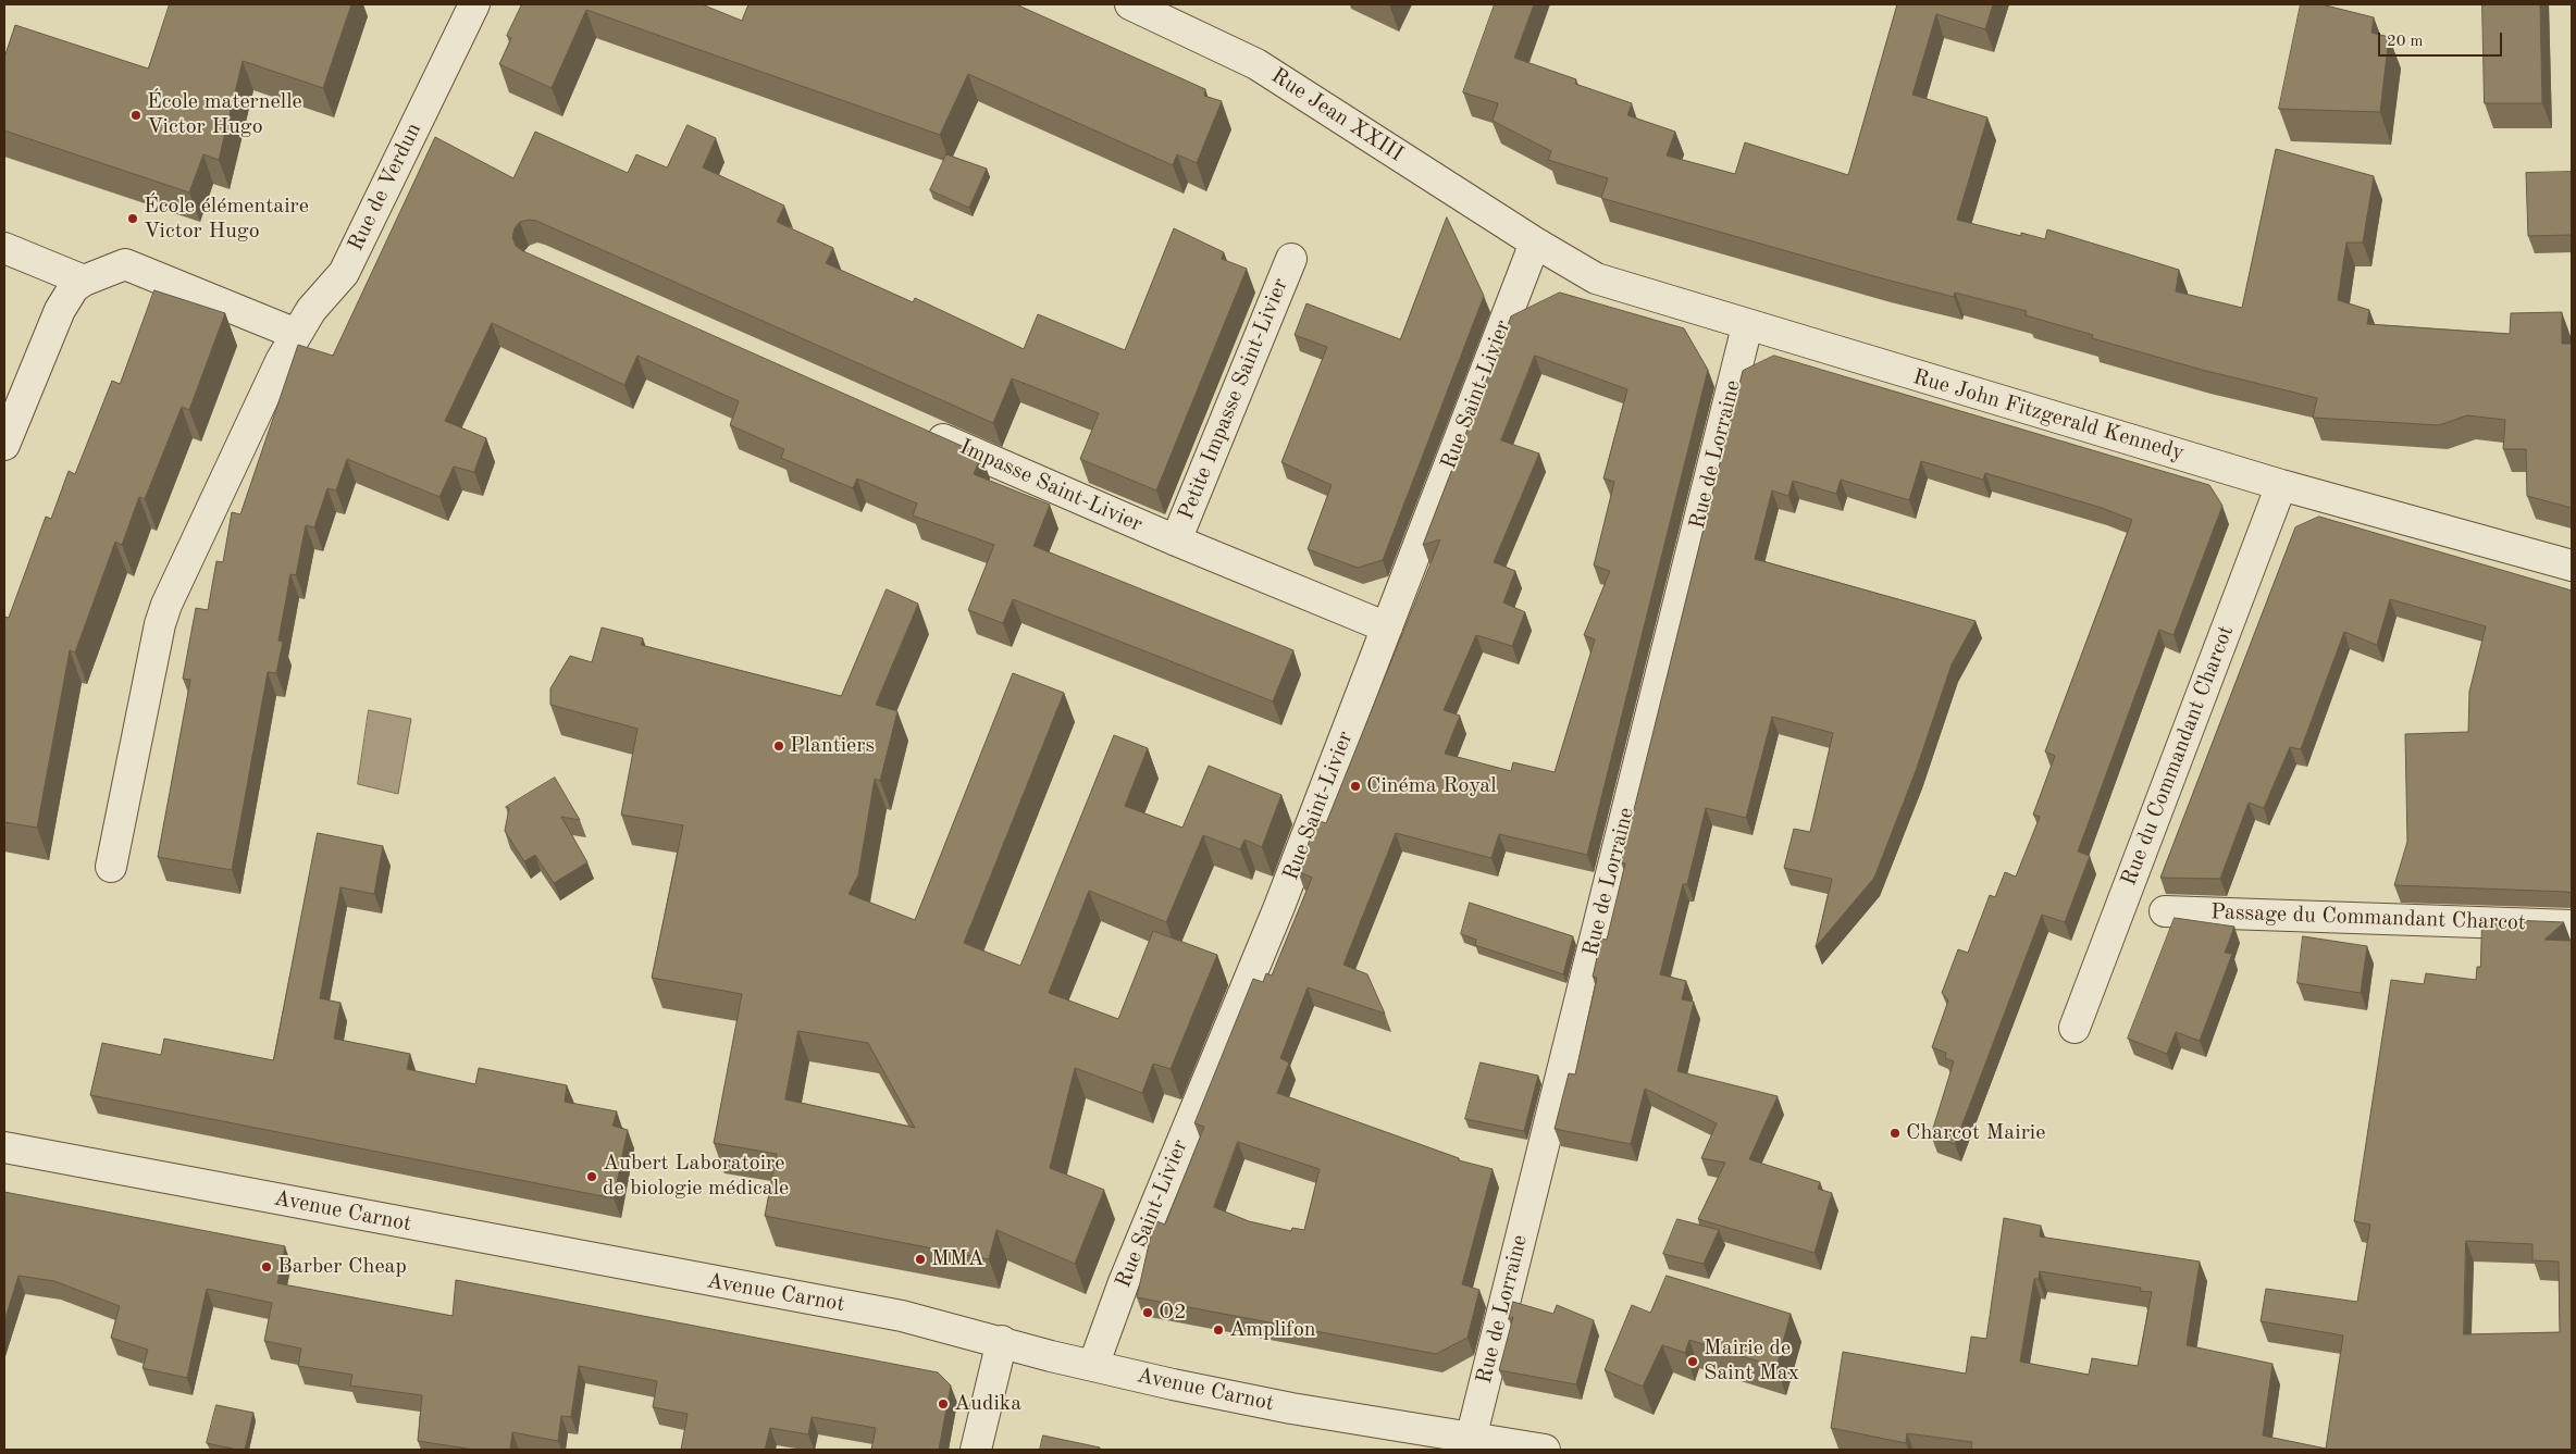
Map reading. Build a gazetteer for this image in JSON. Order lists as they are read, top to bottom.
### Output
{
  "streets": {
    "street": [
      "Rue Jean XXIII",
      "Rue de Verdun",
      "Rue Saint-Livier",
      "Petite Impasse Saint-Livier",
      "Rue John Fitzgerald Kennedy",
      "Rue de Lorraine",
      "Impasse Saint-Livier",
      "Rue du Commandant Charcot",
      "Passage du Commandant Charcot",
      "Avenue Carnot"
    ]
  },
  "crossings": [
    ["Rue Jean XXIII", "Rue Saint-Livier"],
    ["Rue Jean XXIII", "Rue John Fitzgerald Kennedy"],
    ["Rue Saint-Livier", "Rue John Fitzgerald Kennedy"],
    ["Rue Saint-Livier", "Impasse Saint-Livier"],
    ["Rue Saint-Livier", "Avenue Carnot"],
    ["Petite Impasse Saint-Livier", "Impasse Saint-Livier"],
    ["Rue John Fitzgerald Kennedy", "Rue de Lorraine"],
    ["Rue John Fitzgerald Kennedy", "Rue du Commandant Charcot"],
    ["Rue de Lorraine", "Avenue Carnot"]
  ],
  "places": [
    "École maternelle Victor Hugo",
    "École élémentaire Victor Hugo",
    "Plantiers",
    "Cinéma Royal",
    "Charcot Mairie",
    "Aubert Laboratoire de biologie médicale",
    "MMA",
    "Barber Cheap",
    "O2",
    "Amplifon",
    "Mairie de Saint Max",
    "Audika"
  ],
  "scale_bar": "20 m"
}
